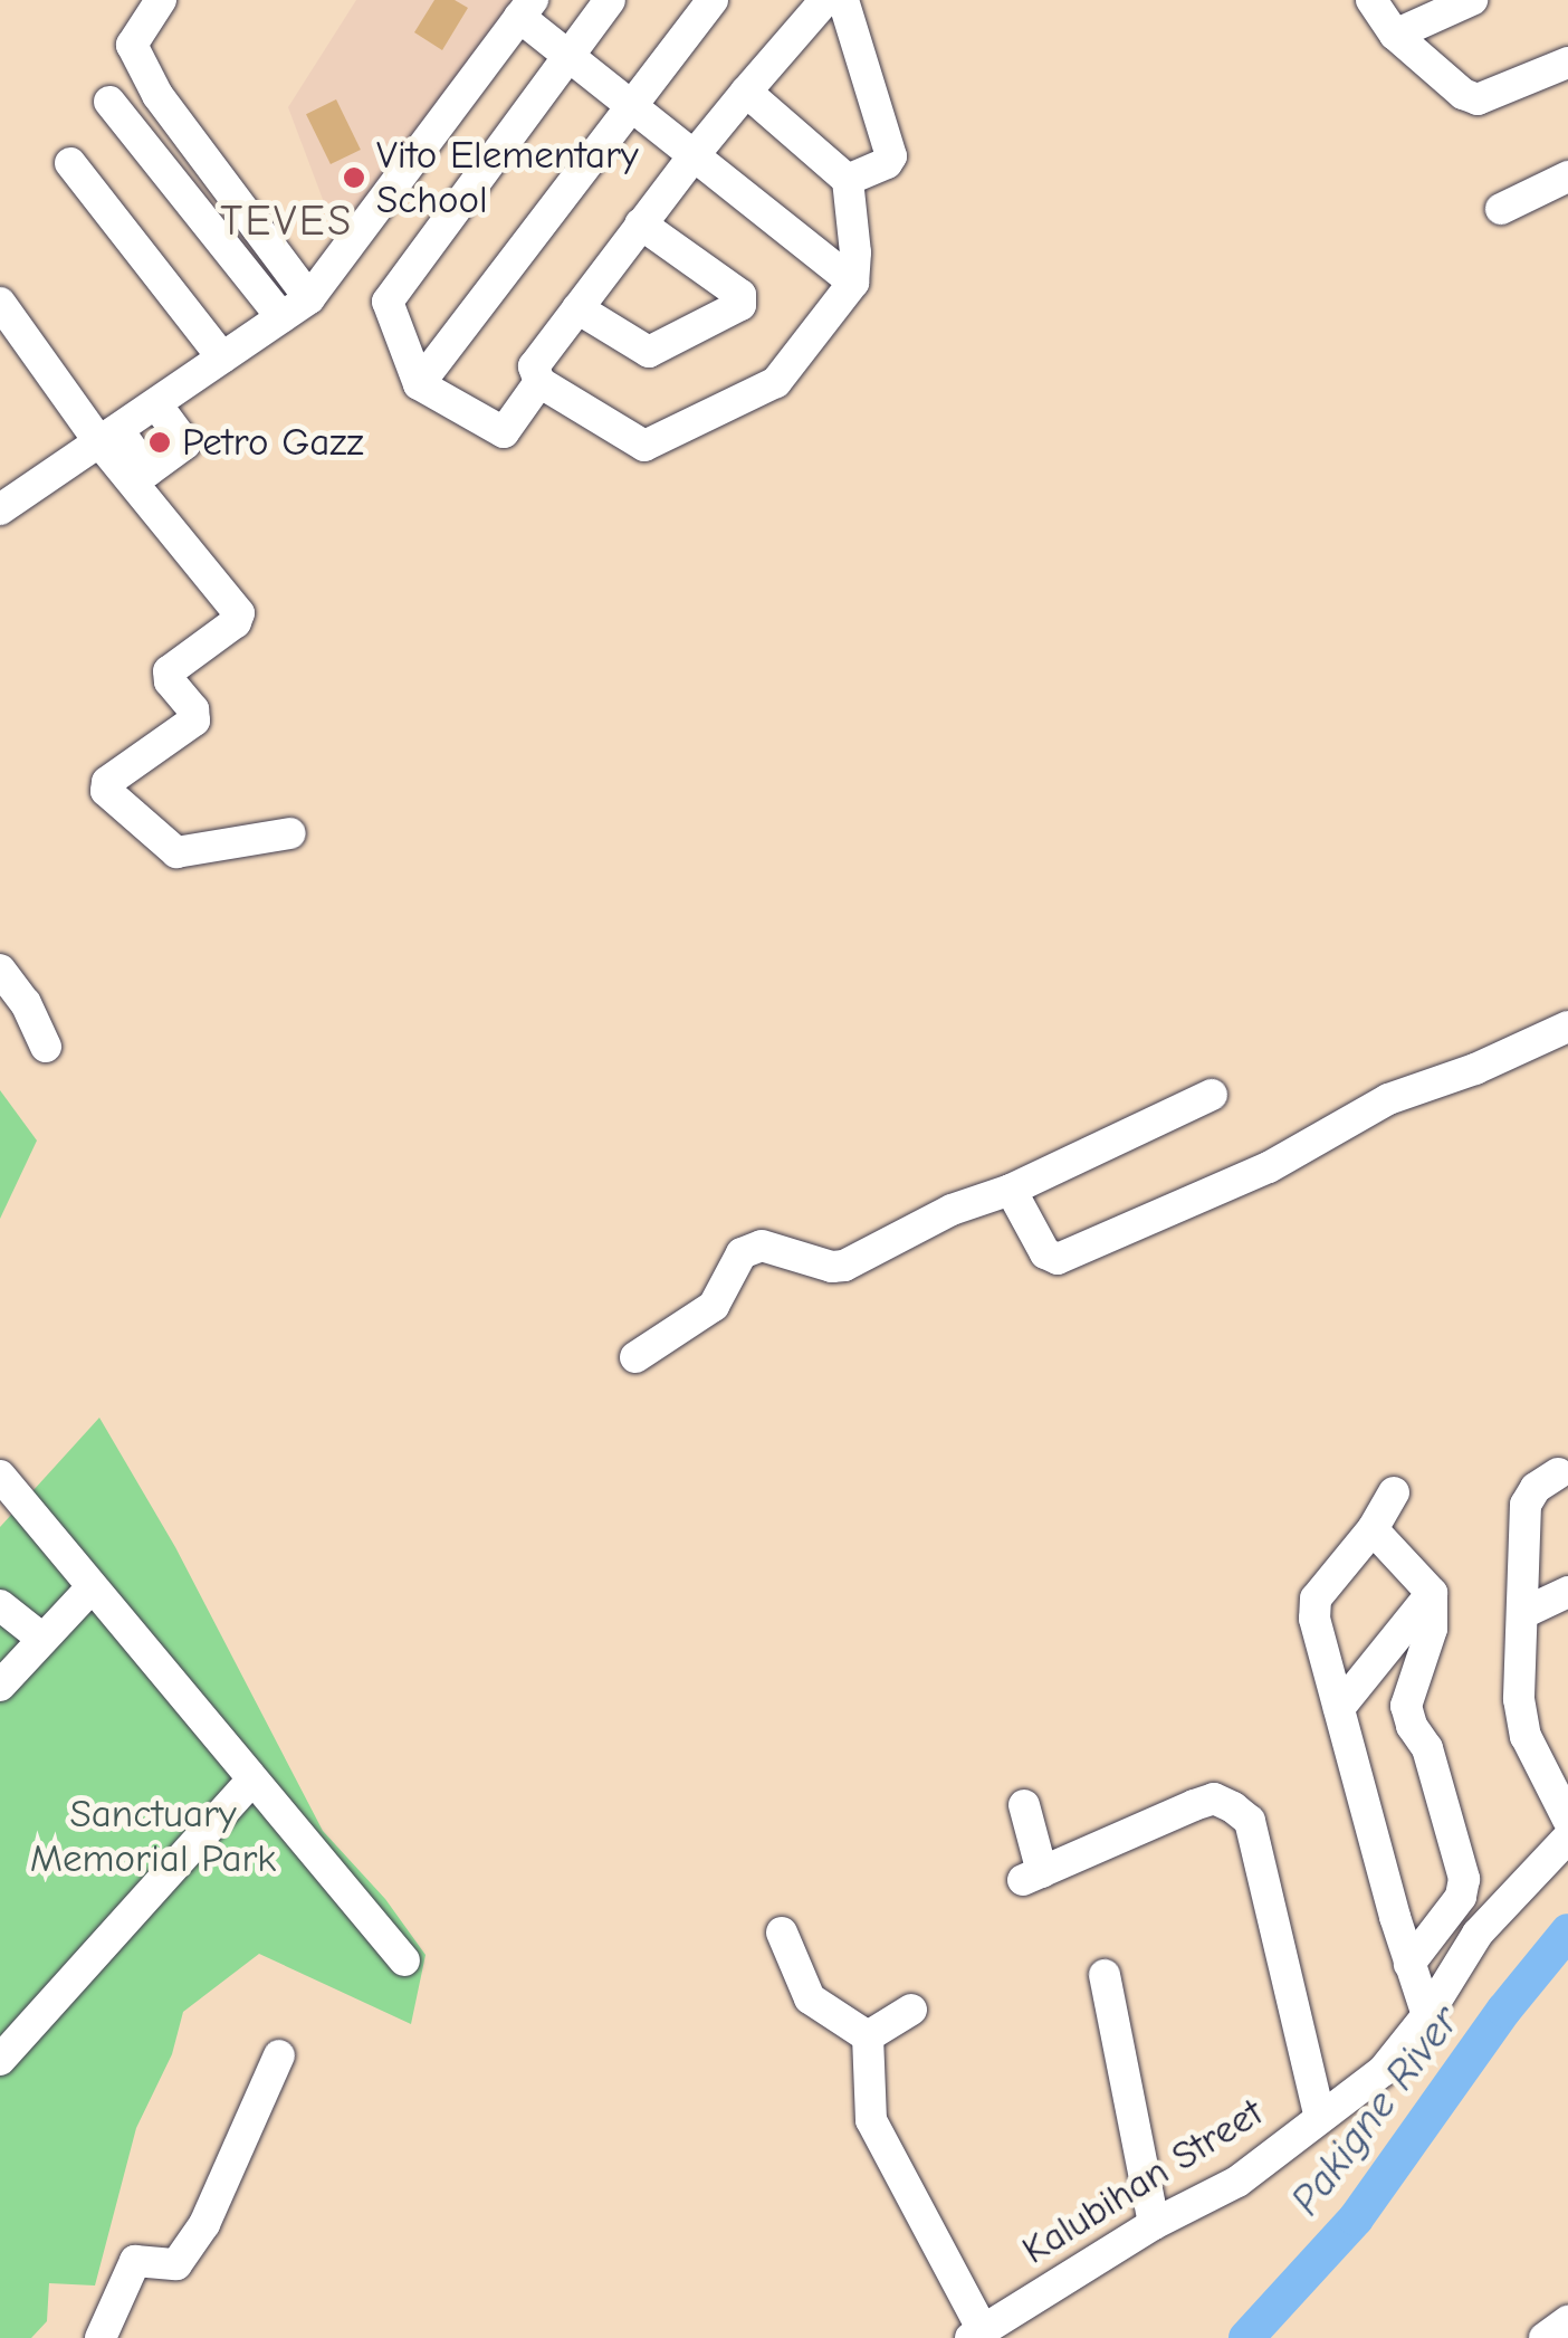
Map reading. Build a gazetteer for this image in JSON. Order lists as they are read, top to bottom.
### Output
{
  "streets": {
    "street": ["Kalubihan Street"]
  },
  "districts": ["TEVES"],
  "water": ["Pakigne River"],
  "parks": ["Sanctuary Memorial Park"],
  "places": ["Vito Elementary School", "Petro Gazz"]
}
